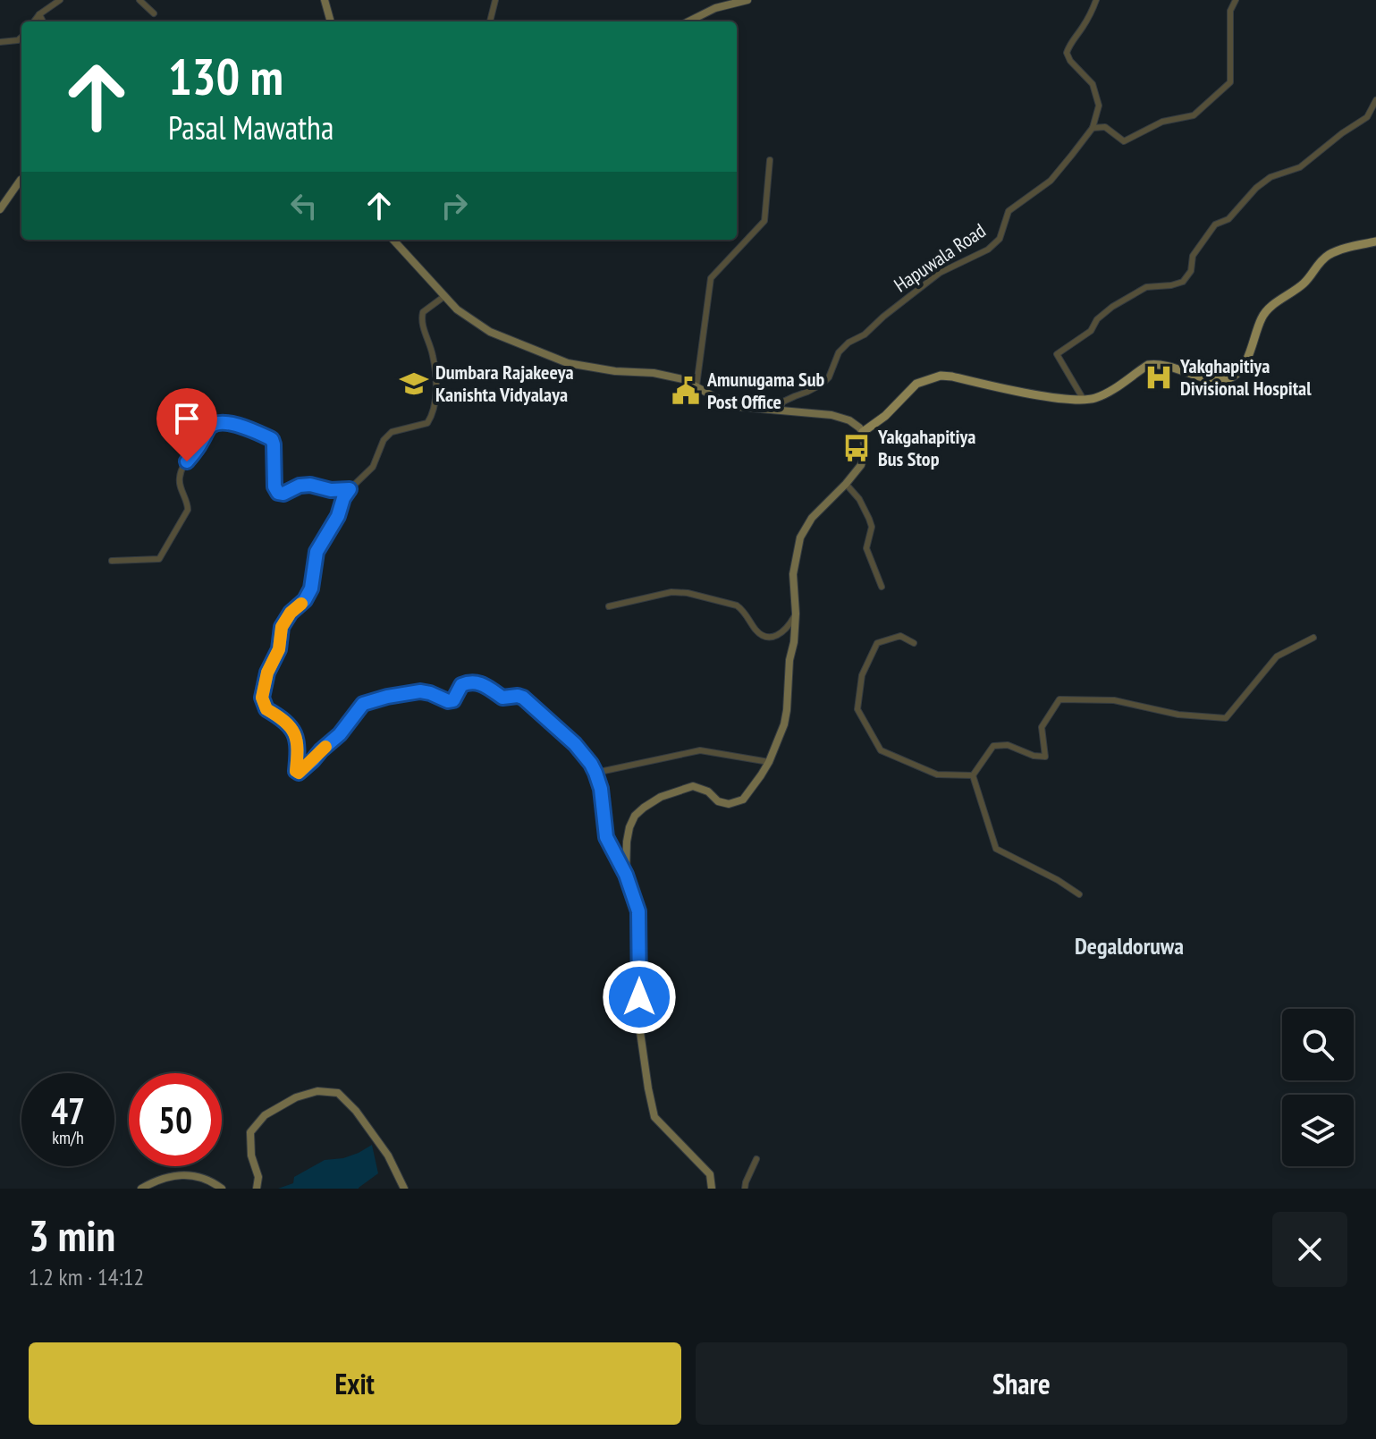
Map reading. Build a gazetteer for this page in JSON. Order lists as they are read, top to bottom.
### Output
{
  "streets": {
    "street": ["Hapuwala Road"]
  },
  "districts": ["Degaldoruwa"],
  "places": {
    "hospital": ["Yakghapitiya Divisional Hospital"],
    "school or university": ["Dumbara Rajakeeya Kanishta Vidyalaya"],
    "public building": ["Amunugama Sub Post Office"],
    "bus stop": ["Yakgahapitiya Bus Stop"]
  },
  "page": {
    "turn": ["130 m", "Pasal Mawatha"],
    "speed": "47 km/h",
    "limit": "50",
    "heading": ["3 min", "1.2 km · 14:12"],
    "buttons": ["Exit", "Share"]
  }
}
